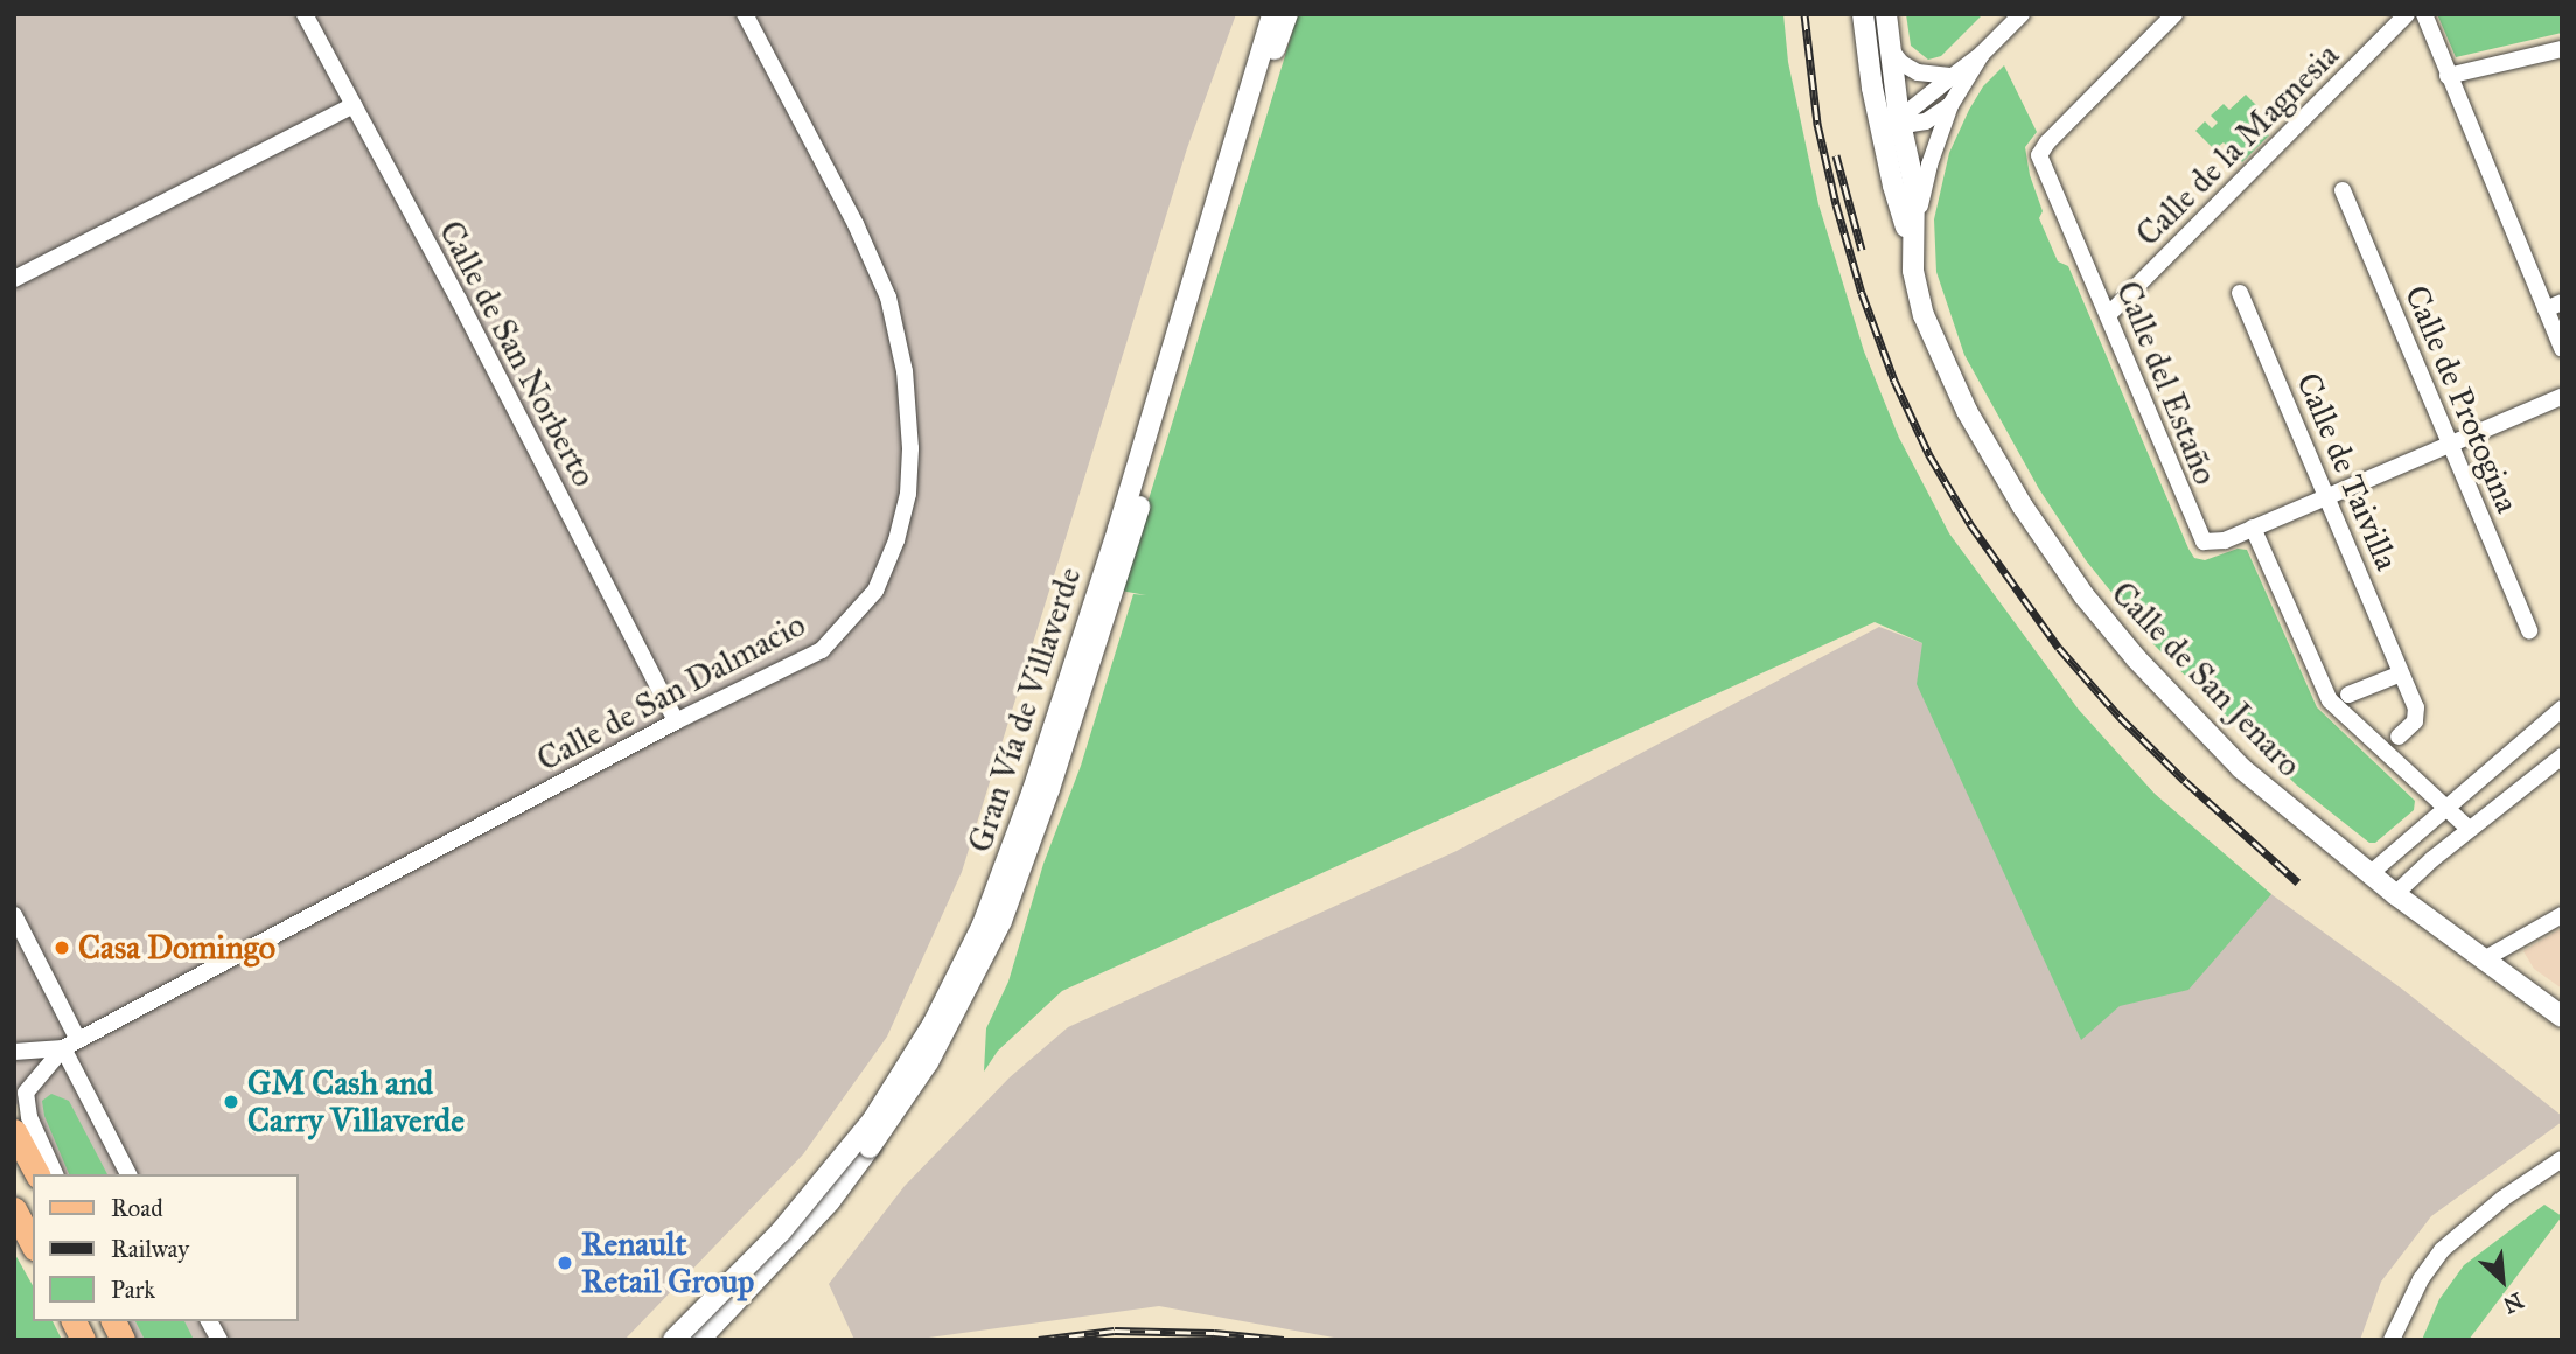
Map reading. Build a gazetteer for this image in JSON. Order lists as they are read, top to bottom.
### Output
{
  "streets": {
    "street": [
      "Calle de la Magnesia",
      "Calle de San Norberto",
      "Calle del Estaño",
      "Calle de Protogina",
      "Calle de Taivilla",
      "Calle de San Jenaro",
      "Calle de San Dalmacio",
      "Gran Vía de Villaverde"
    ]
  },
  "crossings": [
    ["Calle de la Magnesia", "Calle del Estaño"],
    ["Calle de San Norberto", "Calle de San Dalmacio"]
  ],
  "places": ["Casa Domingo", "GM Cash and Carry Villaverde", "Renault Retail Group"],
  "legend": ["Road", "Railway", "Park"],
  "north": "bottom right"
}
